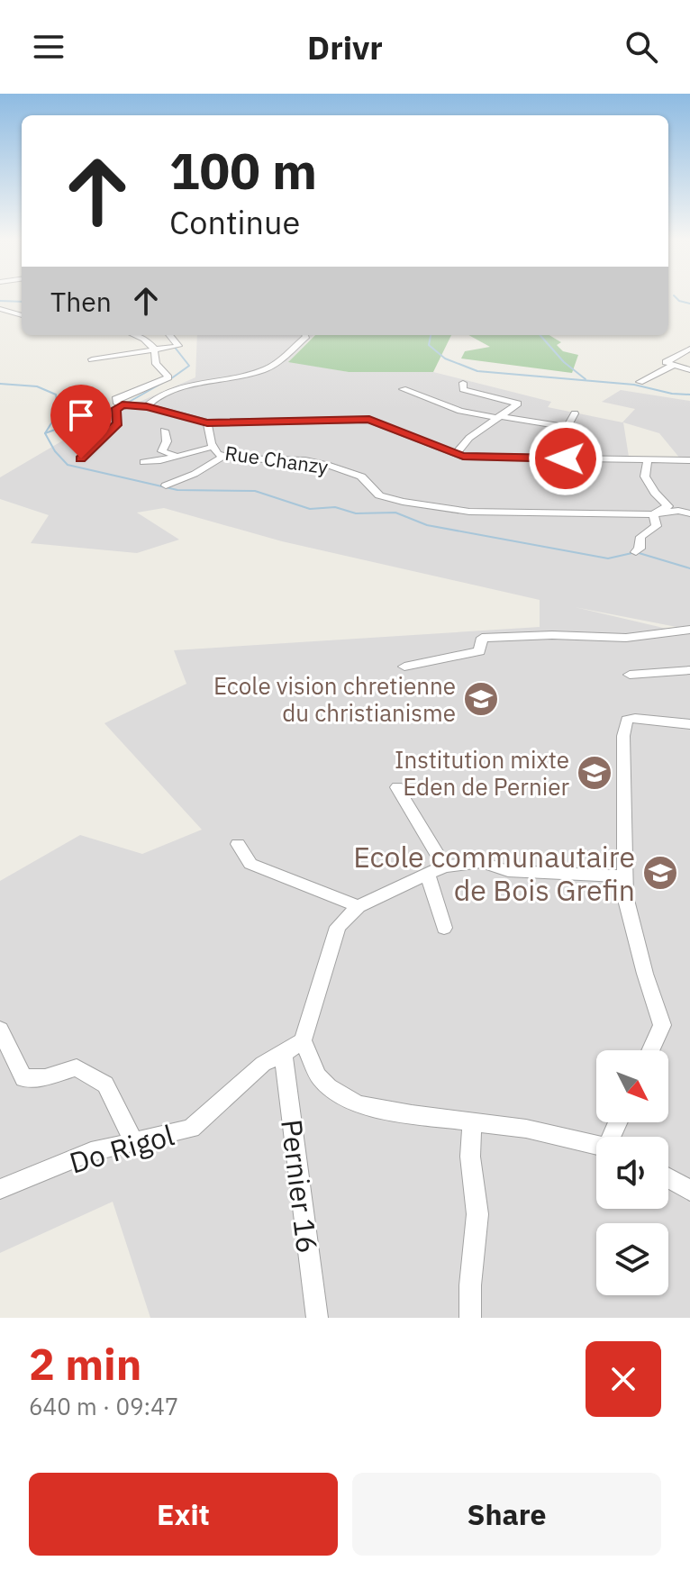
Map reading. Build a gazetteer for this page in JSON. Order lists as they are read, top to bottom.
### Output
{
  "streets": {
    "street": ["Rue Chanzy", "Do Rigol", "Pernier 16"]
  },
  "crossings": [
    ["Do Rigol", "Pernier 16"]
  ],
  "places": {
    "school or university": ["Ecole vision chretienne du christianisme", "Institution mixte Eden de Pernier", "Ecole communautaire de Bois Grefin"]
  },
  "north": "bottom right",
  "page": {
    "header": "Drivr",
    "turn": ["100 m", "Continue"],
    "then": "Then",
    "heading": ["2 min", "640 m · 09:47"],
    "buttons": ["Exit", "Share"]
  }
}
